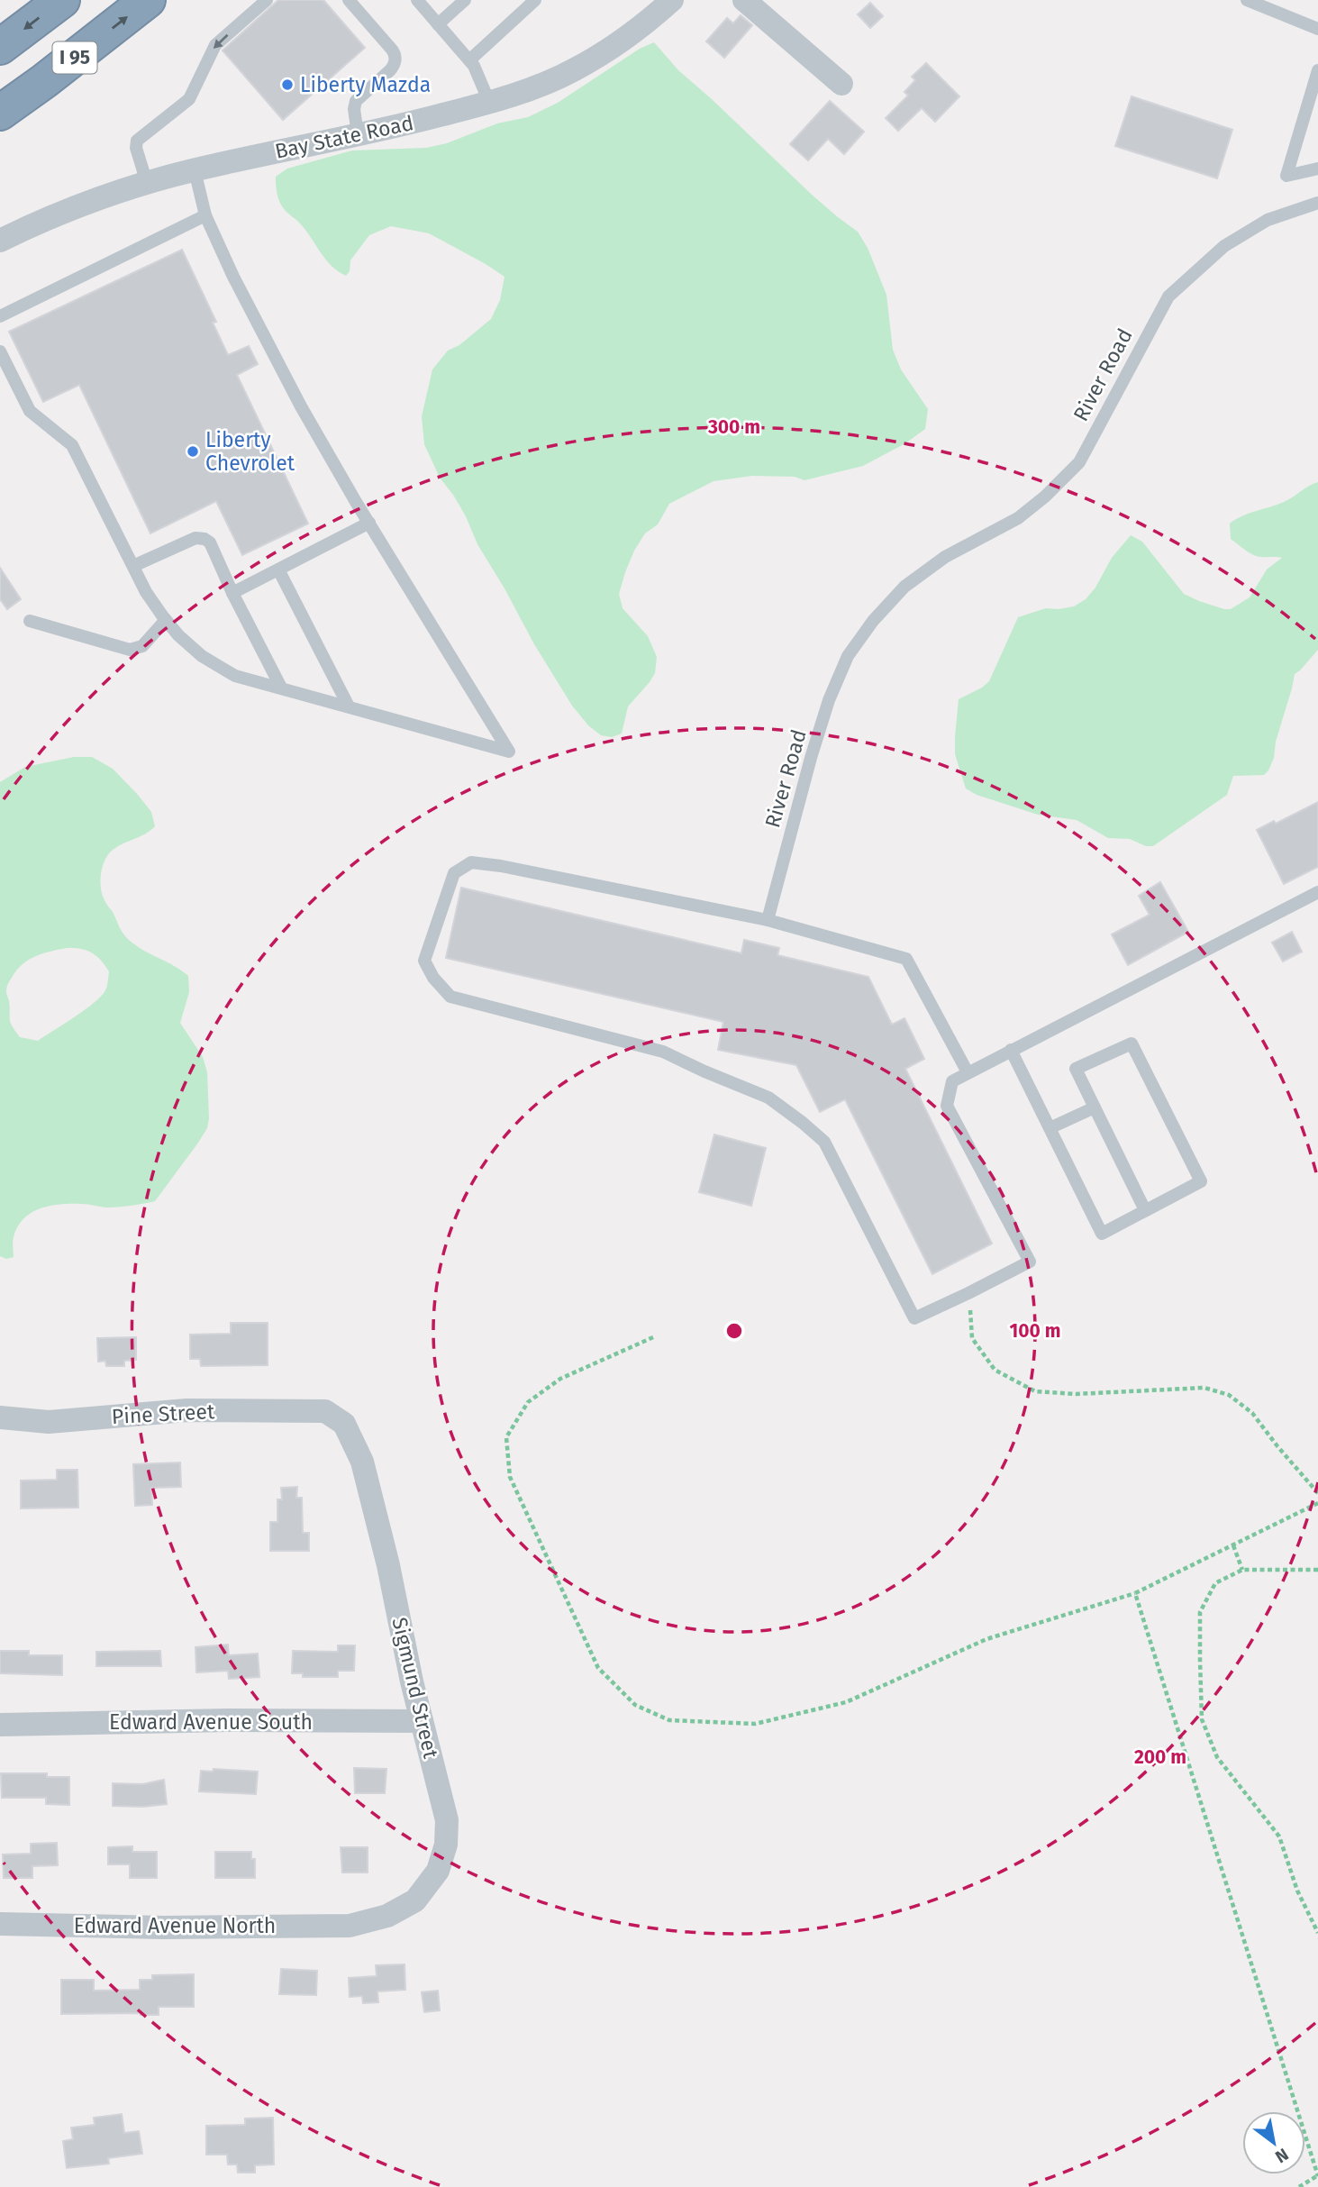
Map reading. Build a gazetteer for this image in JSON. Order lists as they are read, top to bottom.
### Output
{
  "streets": {
    "highway": ["I 95"],
    "street": [
      "Bay State Road",
      "Pine Street",
      "Sigmund Street",
      "Edward Avenue South",
      "Edward Avenue North"
    ],
    "lane": ["River Road"]
  },
  "crossings": [
    ["Pine Street", "Sigmund Street"],
    ["Sigmund Street", "Edward Avenue South"],
    ["Sigmund Street", "Edward Avenue North"]
  ],
  "places": ["Liberty Mazda", "Liberty Chevrolet"],
  "north": "bottom right",
  "rings": ["300 m", "100 m", "200 m"]
}
